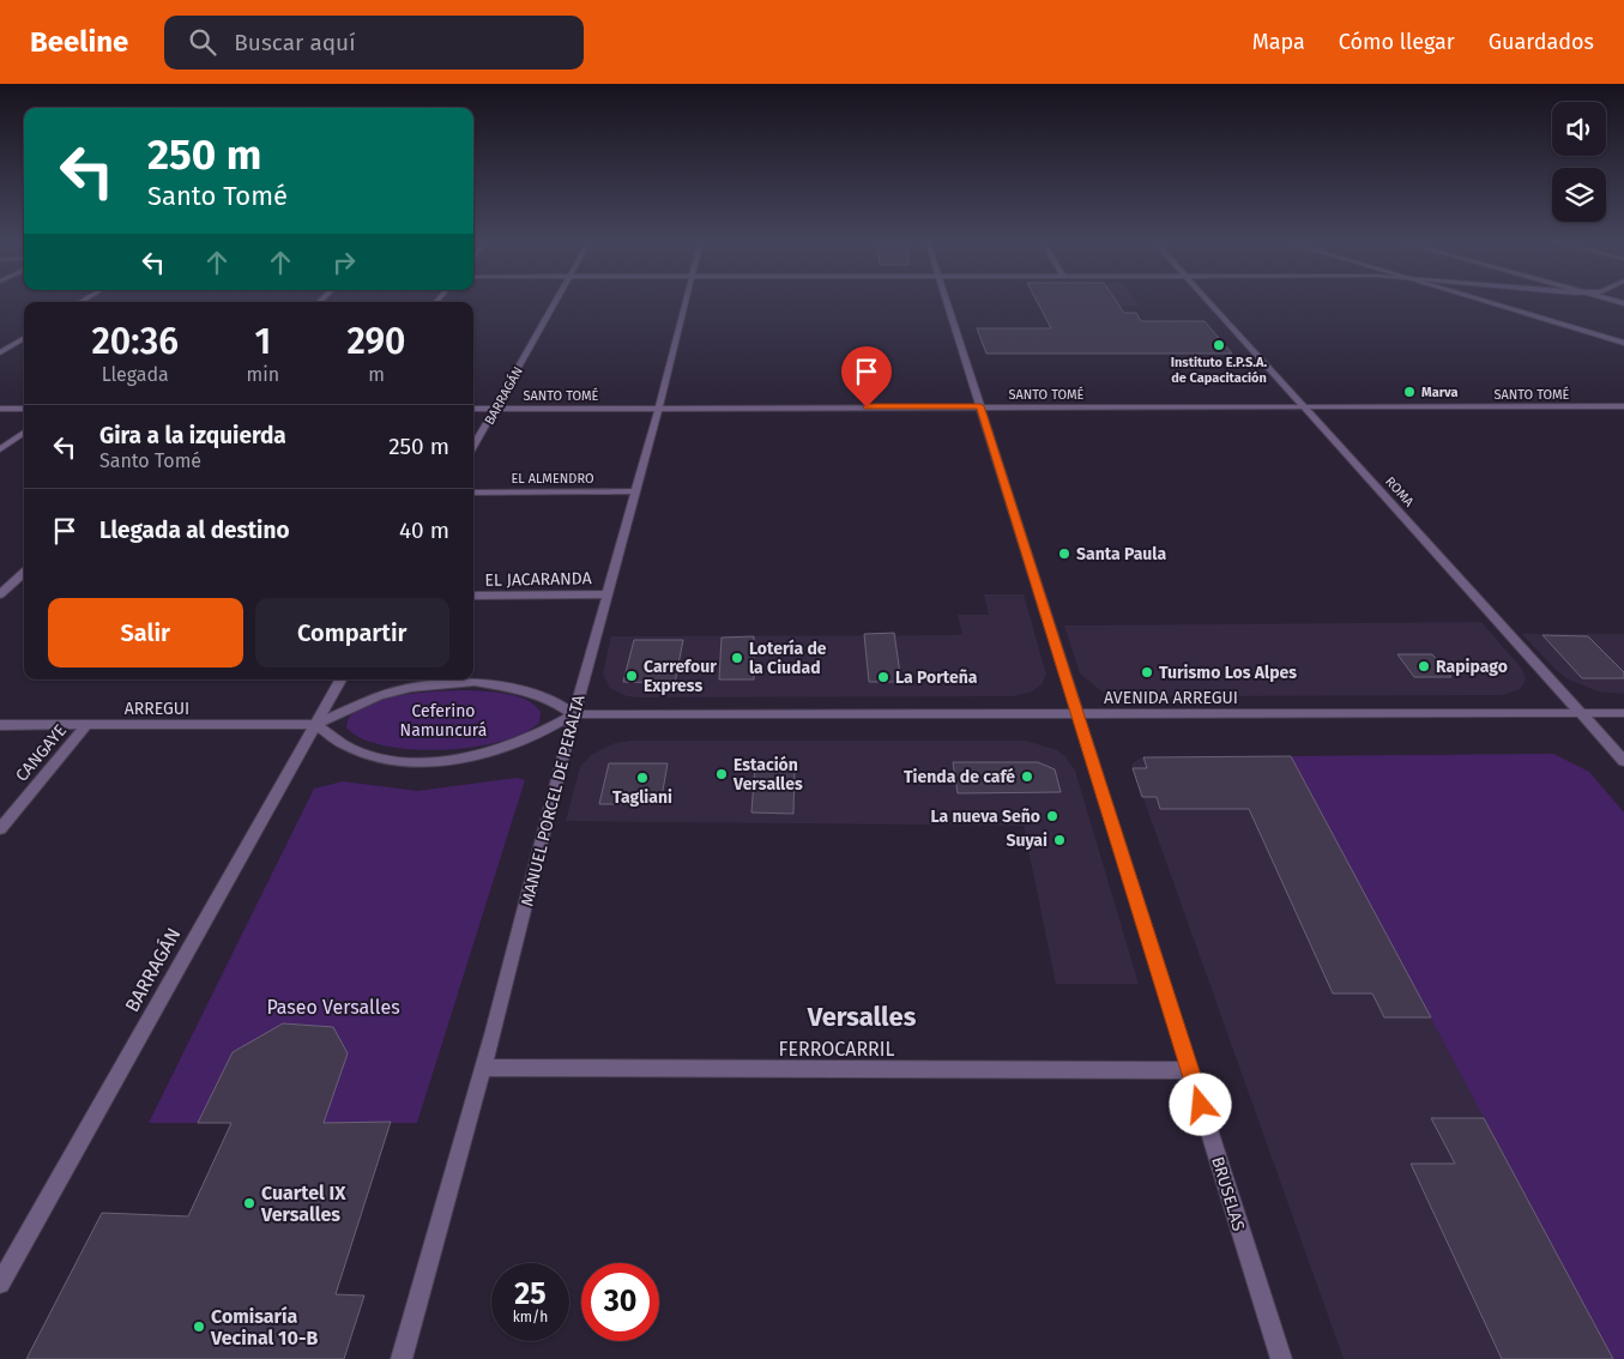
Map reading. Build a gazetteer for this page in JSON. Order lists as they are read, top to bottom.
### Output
{
  "streets": {
    "street": [
      "SANTO TOMÉ",
      "BARRAGÁN",
      "EL ALMENDRO",
      "ROMA",
      "EL JACARANDA",
      "AVENIDA ARREGUI",
      "ARREGUI",
      "CANGAYE",
      "MANUEL PORCEL DE PERALTA",
      "FERROCARRIL",
      "BRUSELAS"
    ]
  },
  "crossings": [
    ["SANTO TOMÉ", "BARRAGÁN"],
    ["SANTO TOMÉ", "ROMA"],
    ["SANTO TOMÉ", "MANUEL PORCEL DE PERALTA"],
    ["SANTO TOMÉ", "BRUSELAS"],
    ["BARRAGÁN", "AVENIDA ARREGUI"],
    ["BARRAGÁN", "ARREGUI"],
    ["EL ALMENDRO", "MANUEL PORCEL DE PERALTA"],
    ["ROMA", "AVENIDA ARREGUI"],
    ["EL JACARANDA", "MANUEL PORCEL DE PERALTA"],
    ["AVENIDA ARREGUI", "ARREGUI"],
    ["AVENIDA ARREGUI", "MANUEL PORCEL DE PERALTA"],
    ["AVENIDA ARREGUI", "BRUSELAS"],
    ["ARREGUI", "CANGAYE"],
    ["MANUEL PORCEL DE PERALTA", "FERROCARRIL"],
    ["FERROCARRIL", "BRUSELAS"]
  ],
  "districts": ["Versalles"],
  "parks": ["Ceferino Namuncurá", "Paseo Versalles"],
  "places": [
    "Instituto E.P.S.A. de Capacitación",
    "Marva",
    "Santa Paula",
    "Lotería de la Ciudad",
    "Rapipago",
    "Turismo Los Alpes",
    "Carrefour Express",
    "La Porteña",
    "Estación Versalles",
    "Tienda de café",
    "Tagliani",
    "La nueva Seño",
    "Suyai",
    "Cuartel IX Versalles",
    "Comisaría Vecinal 10-B"
  ],
  "page": {
    "header": "Beeline",
    "search": "Buscar aquí",
    "nav": ["Mapa", "Cómo llegar", "Guardados"],
    "turn": ["250 m", "Santo Tomé"],
    "eta": [
      "20:36",
      "Llegada",
      "1",
      "min",
      "290",
      "m"
    ],
    "list": [
      {
        "name": "Gira a la izquierda",
        "note": "Santo Tomé",
        "value": "250 m"
      },
      {
        "name": "Llegada al destino",
        "value": "40 m"
      }
    ],
    "buttons": ["Salir", "Compartir"],
    "speed": "25 km/h",
    "limit": "30"
  }
}
